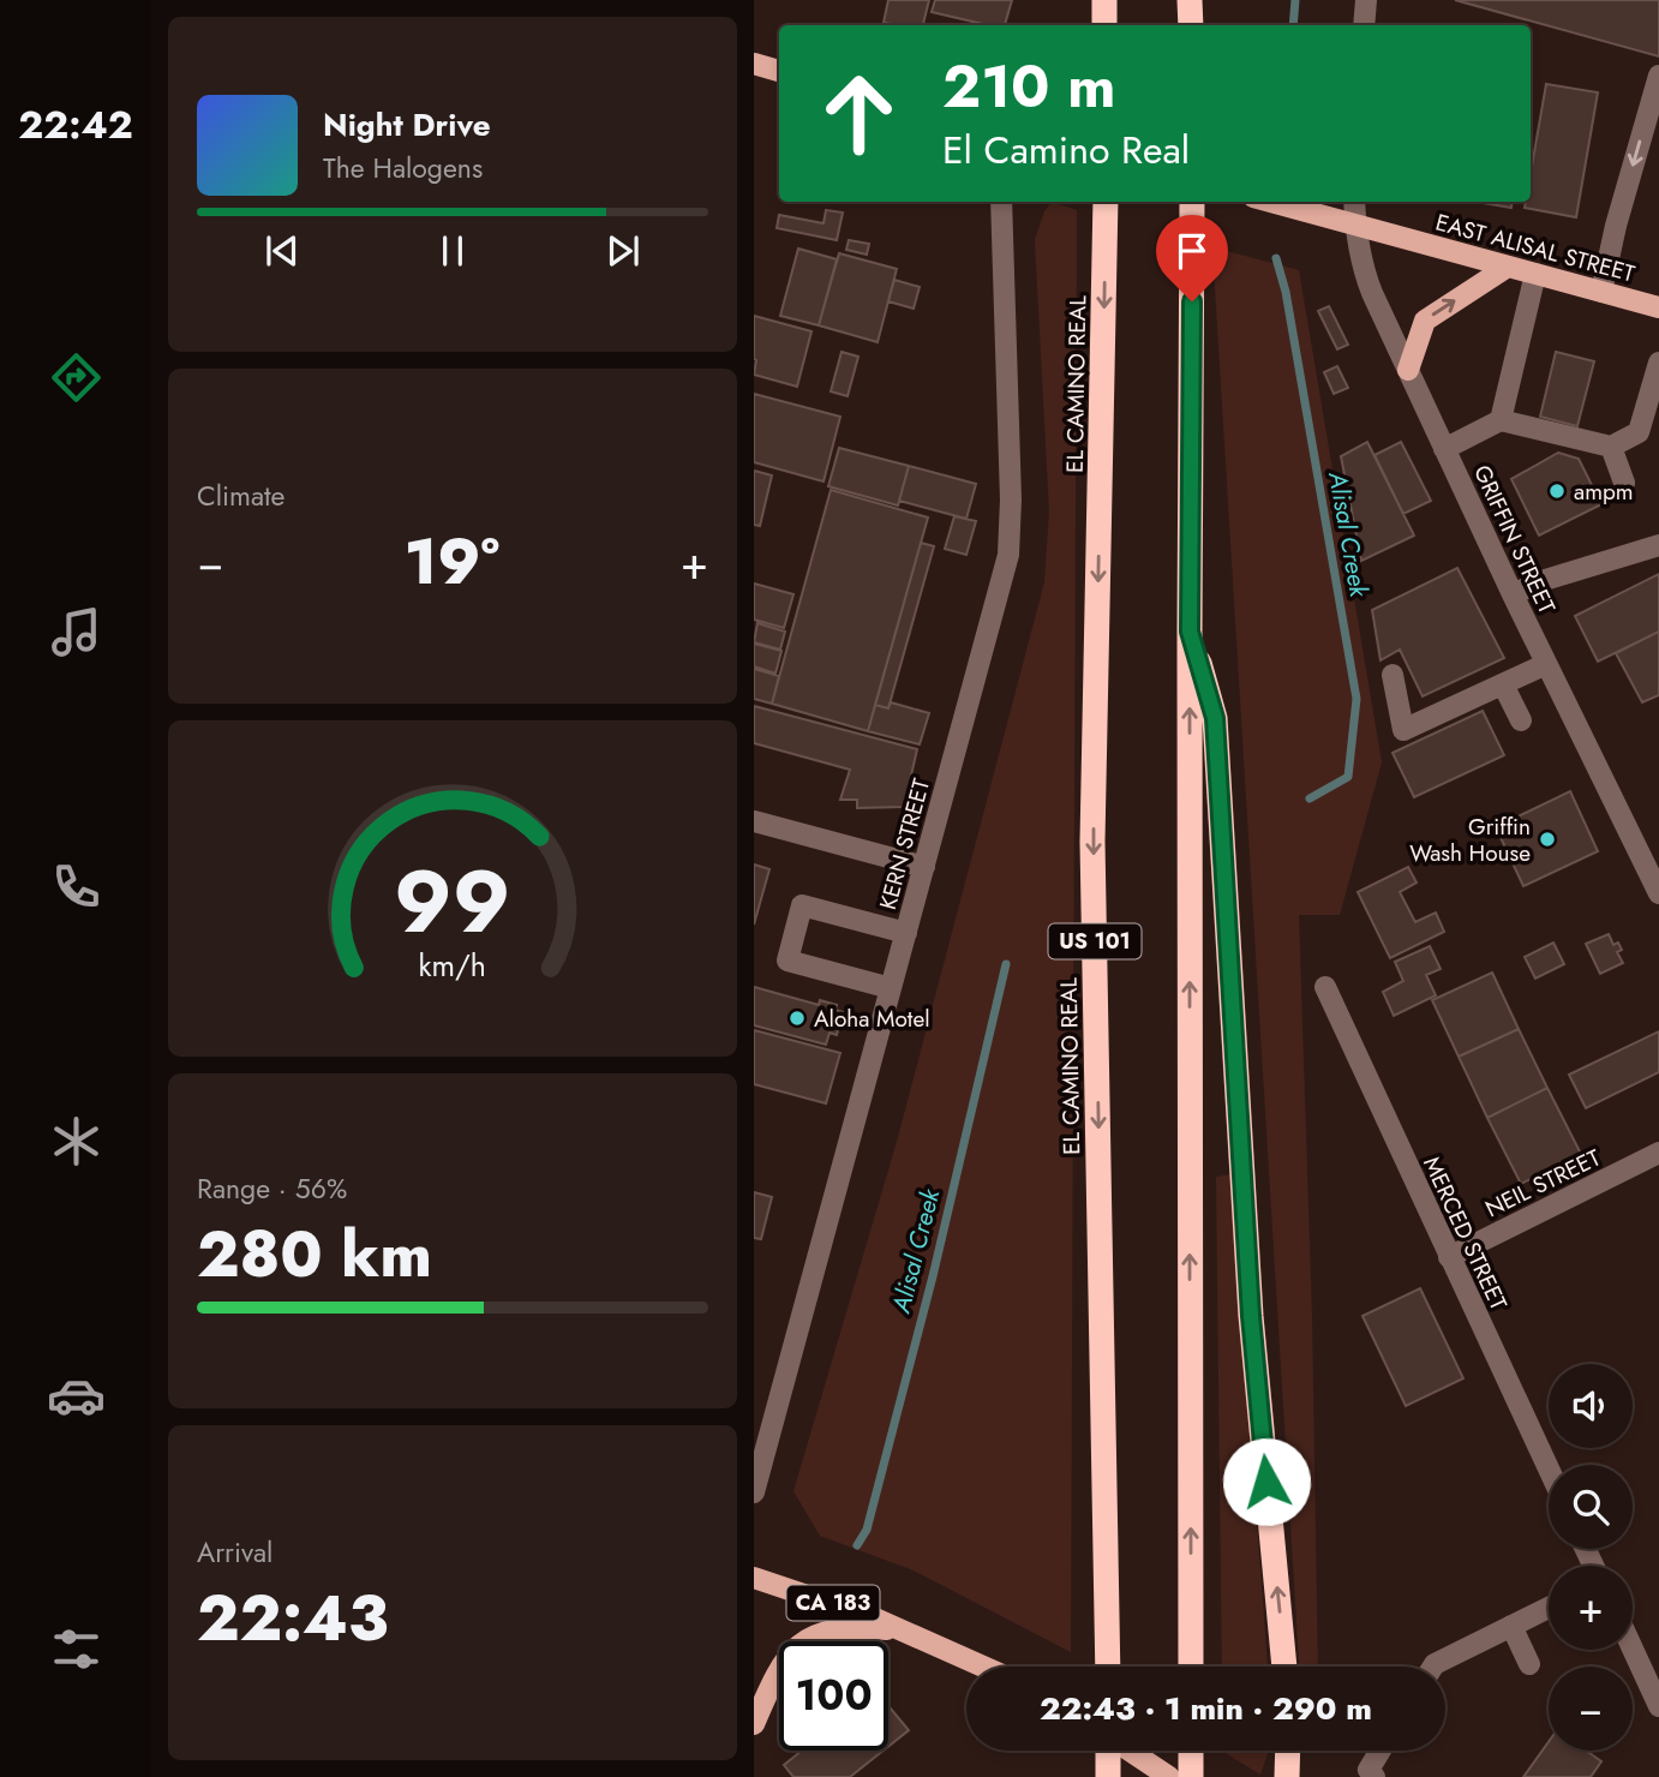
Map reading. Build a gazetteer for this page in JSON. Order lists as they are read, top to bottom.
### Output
{
  "streets": {
    "highway": ["EL CAMINO REAL", "US 101"],
    "main road": ["EAST ALISAL STREET", "CA 183"],
    "street": [
      "GRIFFIN STREET",
      "KERN STREET",
      "NEIL STREET",
      "MERCED STREET"
    ]
  },
  "crossings": [
    ["EAST ALISAL STREET", "GRIFFIN STREET"],
    ["NEIL STREET", "MERCED STREET"]
  ],
  "water": ["Alisal Creek"],
  "places": ["ampm", "Griffin Wash House", "Aloha Motel"],
  "page": {
    "tabs": "22:42",
    "turn": ["210 m", "El Camino Real"],
    "song": ["Night Drive", "The Halogens"],
    "tile": [
      "Climate",
      ["Range · 56%", "280 km"],
      ["Arrival", "22:43"]
    ],
    "heat": ["−", "19°", "+"],
    "map_buttons": ["+", "−"],
    "limit": "100",
    "trip": "22:43 · 1 min · 290 m",
    "gauge": ["99", "km/h"]
  }
}
